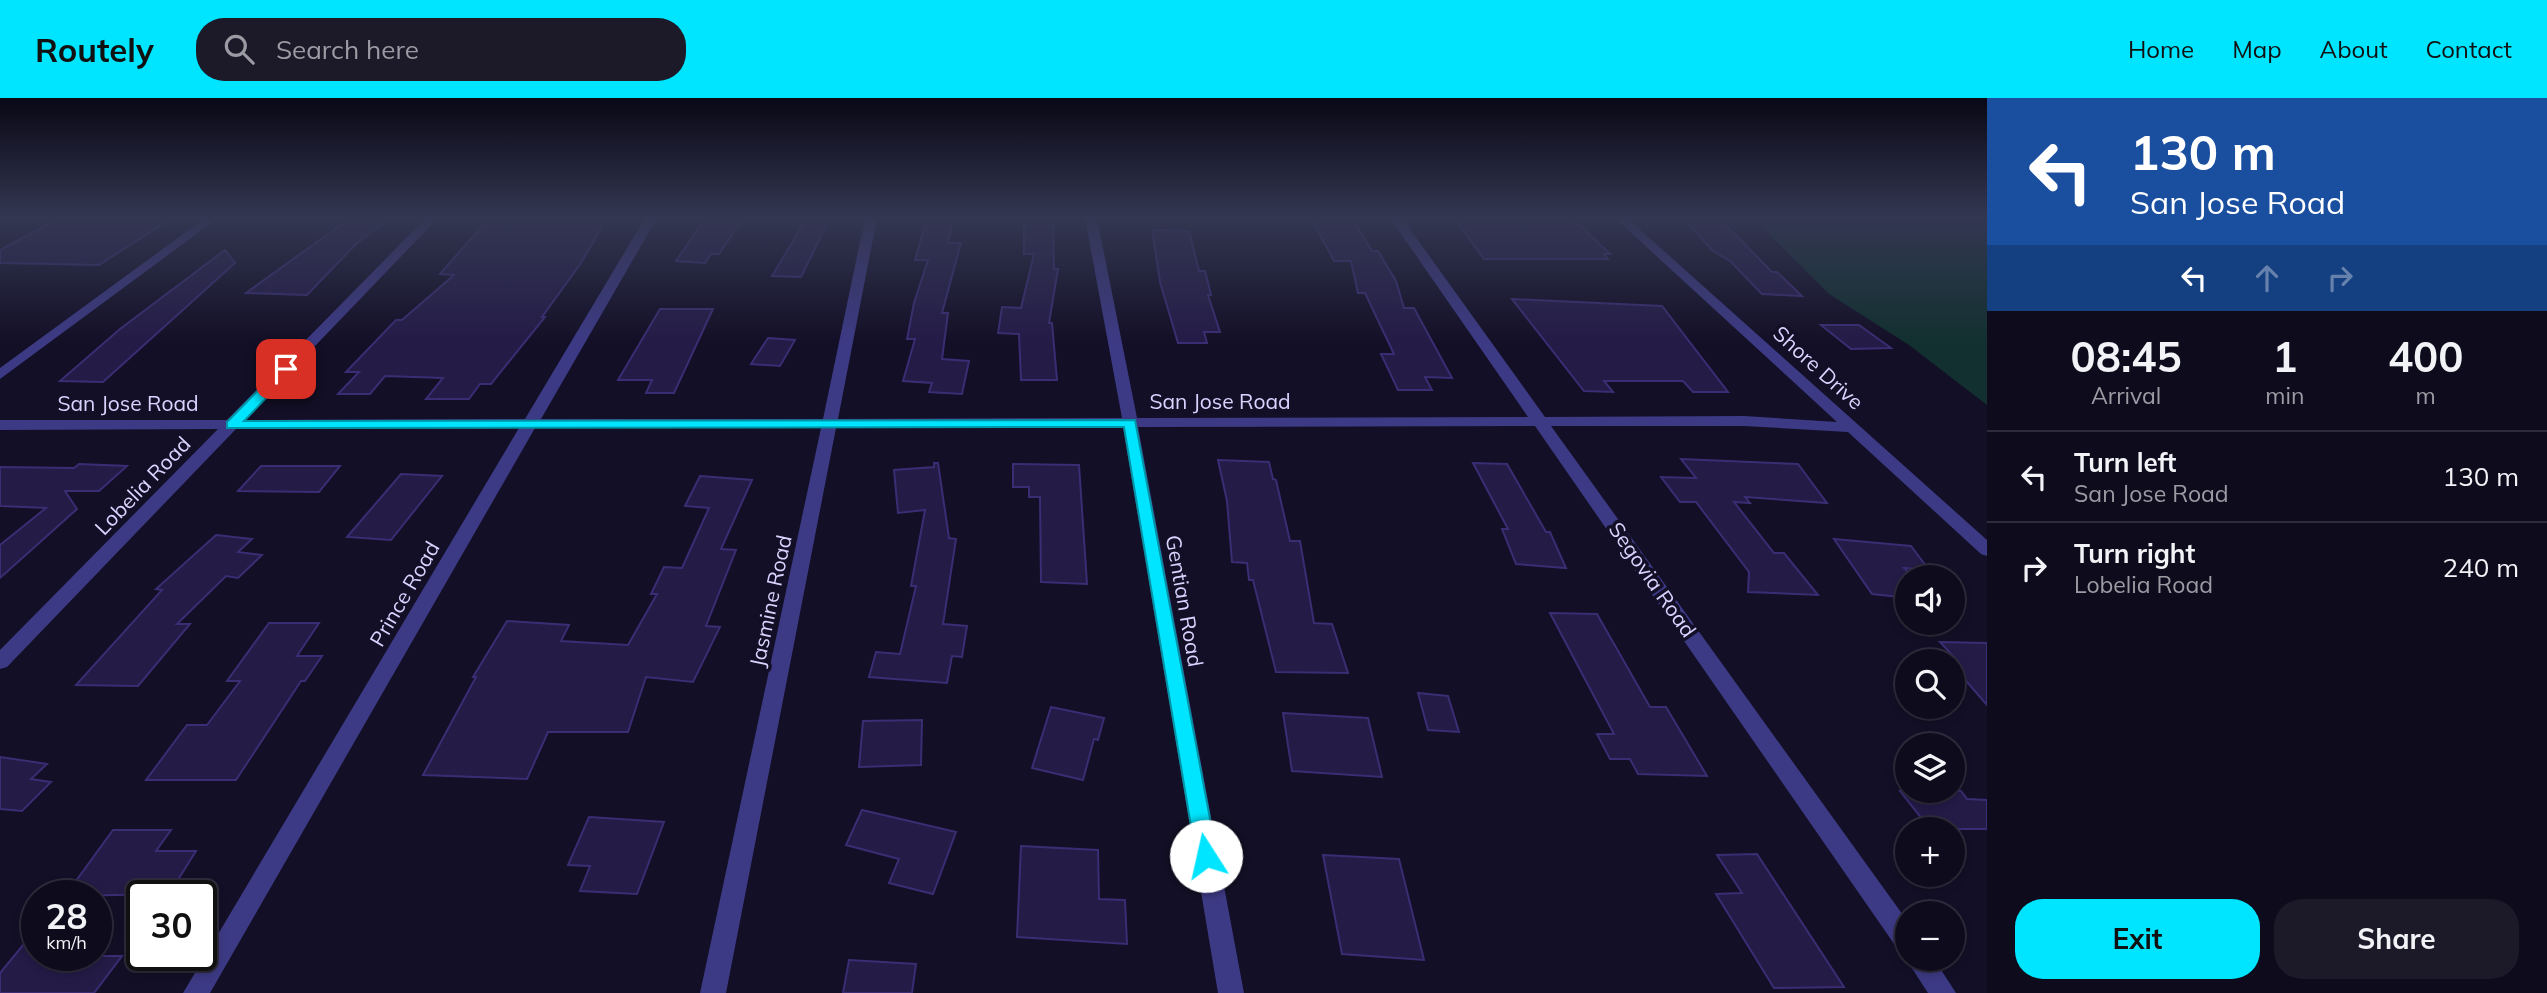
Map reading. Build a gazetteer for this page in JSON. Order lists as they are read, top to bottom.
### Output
{
  "streets": {
    "street": [
      "Shore Drive",
      "San Jose Road",
      "Lobelia Road",
      "Segovia Road",
      "Prince Road",
      "Jasmine Road",
      "Gentian Road"
    ]
  },
  "crossings": [
    ["Shore Drive", "San Jose Road"],
    ["San Jose Road", "Lobelia Road"],
    ["San Jose Road", "Segovia Road"],
    ["San Jose Road", "Prince Road"],
    ["San Jose Road", "Jasmine Road"],
    ["San Jose Road", "Gentian Road"]
  ],
  "page": {
    "header": "Routely",
    "search": "Search here",
    "nav": [
      "Home",
      "Map",
      "About",
      "Contact"
    ],
    "turn": ["130 m", "San Jose Road"],
    "eta": [
      "08:45",
      "Arrival",
      "1",
      "min",
      "400",
      "m"
    ],
    "list": [
      {
        "name": "Turn left",
        "note": "San Jose Road",
        "value": "130 m"
      },
      {
        "name": "Turn right",
        "note": "Lobelia Road",
        "value": "240 m"
      }
    ],
    "map_buttons": ["+", "−"],
    "speed": "28 km/h",
    "limit": "30",
    "buttons": ["Exit", "Share"]
  }
}
